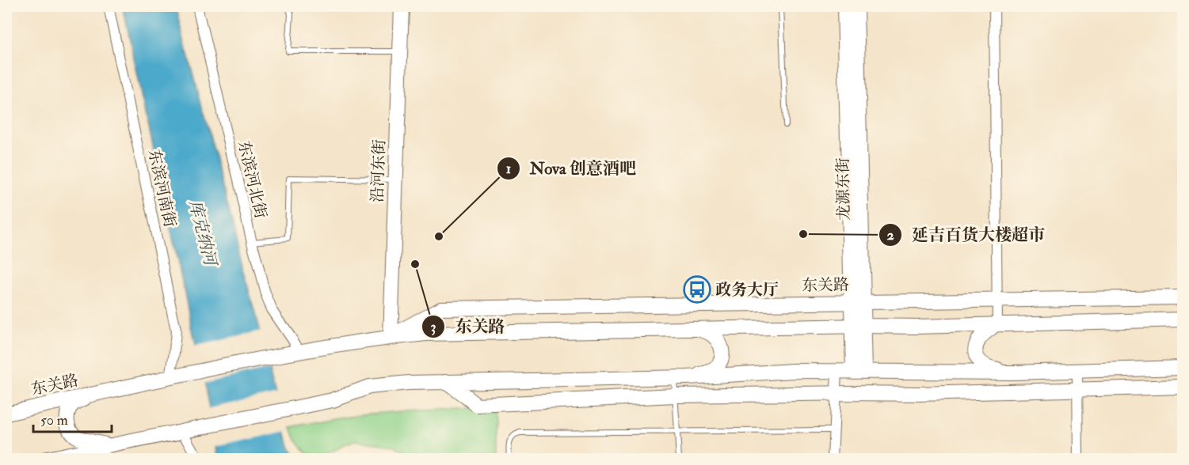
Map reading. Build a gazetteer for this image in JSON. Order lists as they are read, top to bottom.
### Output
{
  "streets": {
    "main road": ["沿河东街", "龙源东街", "东关路"],
    "street": ["东滨河北街", "东滨河南街"]
  },
  "crossings": [
    ["沿河东街", "东关路"],
    ["东滨河北街", "东关路"],
    ["东滨河南街", "东关路"],
    ["龙源东街", "东关路"]
  ],
  "water": ["库克纳河"],
  "places": {
    "other": ["延吉百货大楼超市", "Nova 创意酒吧", "东关路"],
    "bus stop": ["政务大厅"]
  },
  "scale_bar": "50 m"
}
